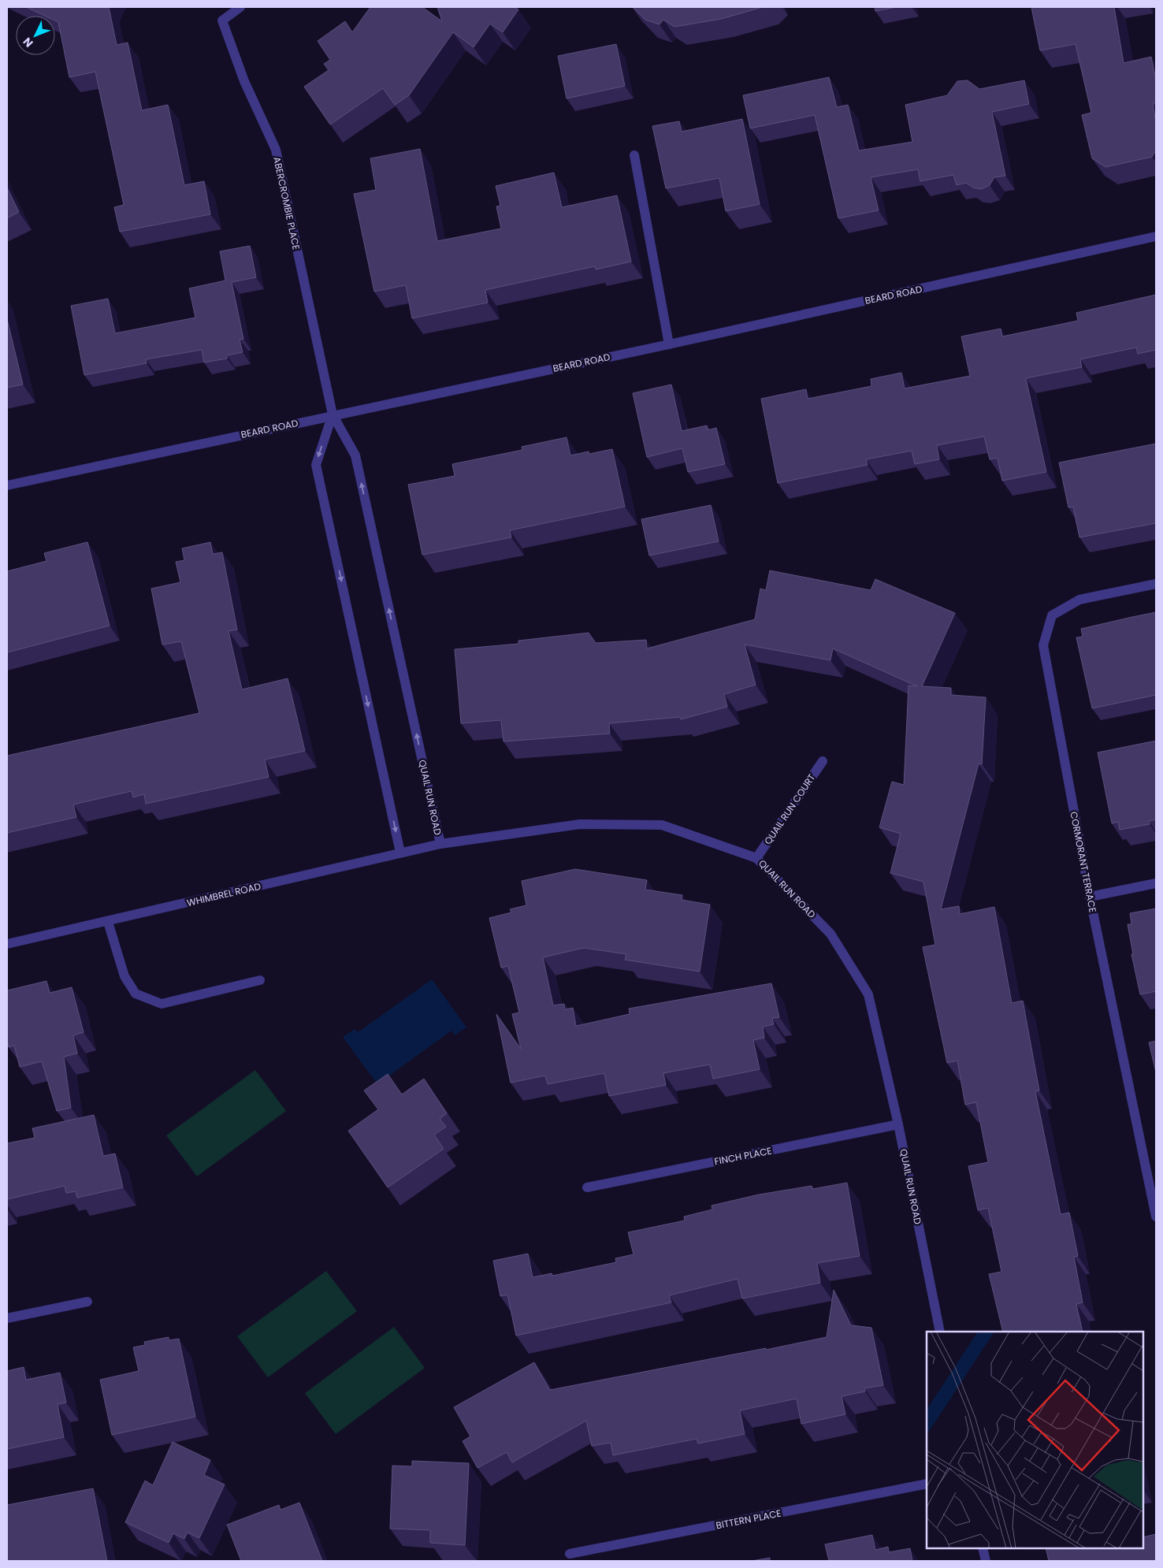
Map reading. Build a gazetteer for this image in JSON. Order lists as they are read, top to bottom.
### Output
{
  "streets": {
    "street": [
      "ABERCROMBIE PLACE",
      "BEARD ROAD",
      "QUAIL RUN ROAD",
      "QUAIL RUN COURT",
      "CORMORANT TERRACE",
      "WHIMBREL ROAD",
      "FINCH PLACE",
      "BITTERN PLACE"
    ]
  },
  "crossings": [
    ["ABERCROMBIE PLACE", "BEARD ROAD"],
    ["ABERCROMBIE PLACE", "QUAIL RUN ROAD"],
    ["BEARD ROAD", "QUAIL RUN ROAD"],
    ["QUAIL RUN ROAD", "QUAIL RUN COURT"],
    ["QUAIL RUN ROAD", "WHIMBREL ROAD"],
    ["QUAIL RUN ROAD", "FINCH PLACE"]
  ],
  "north": "bottom left"
}
